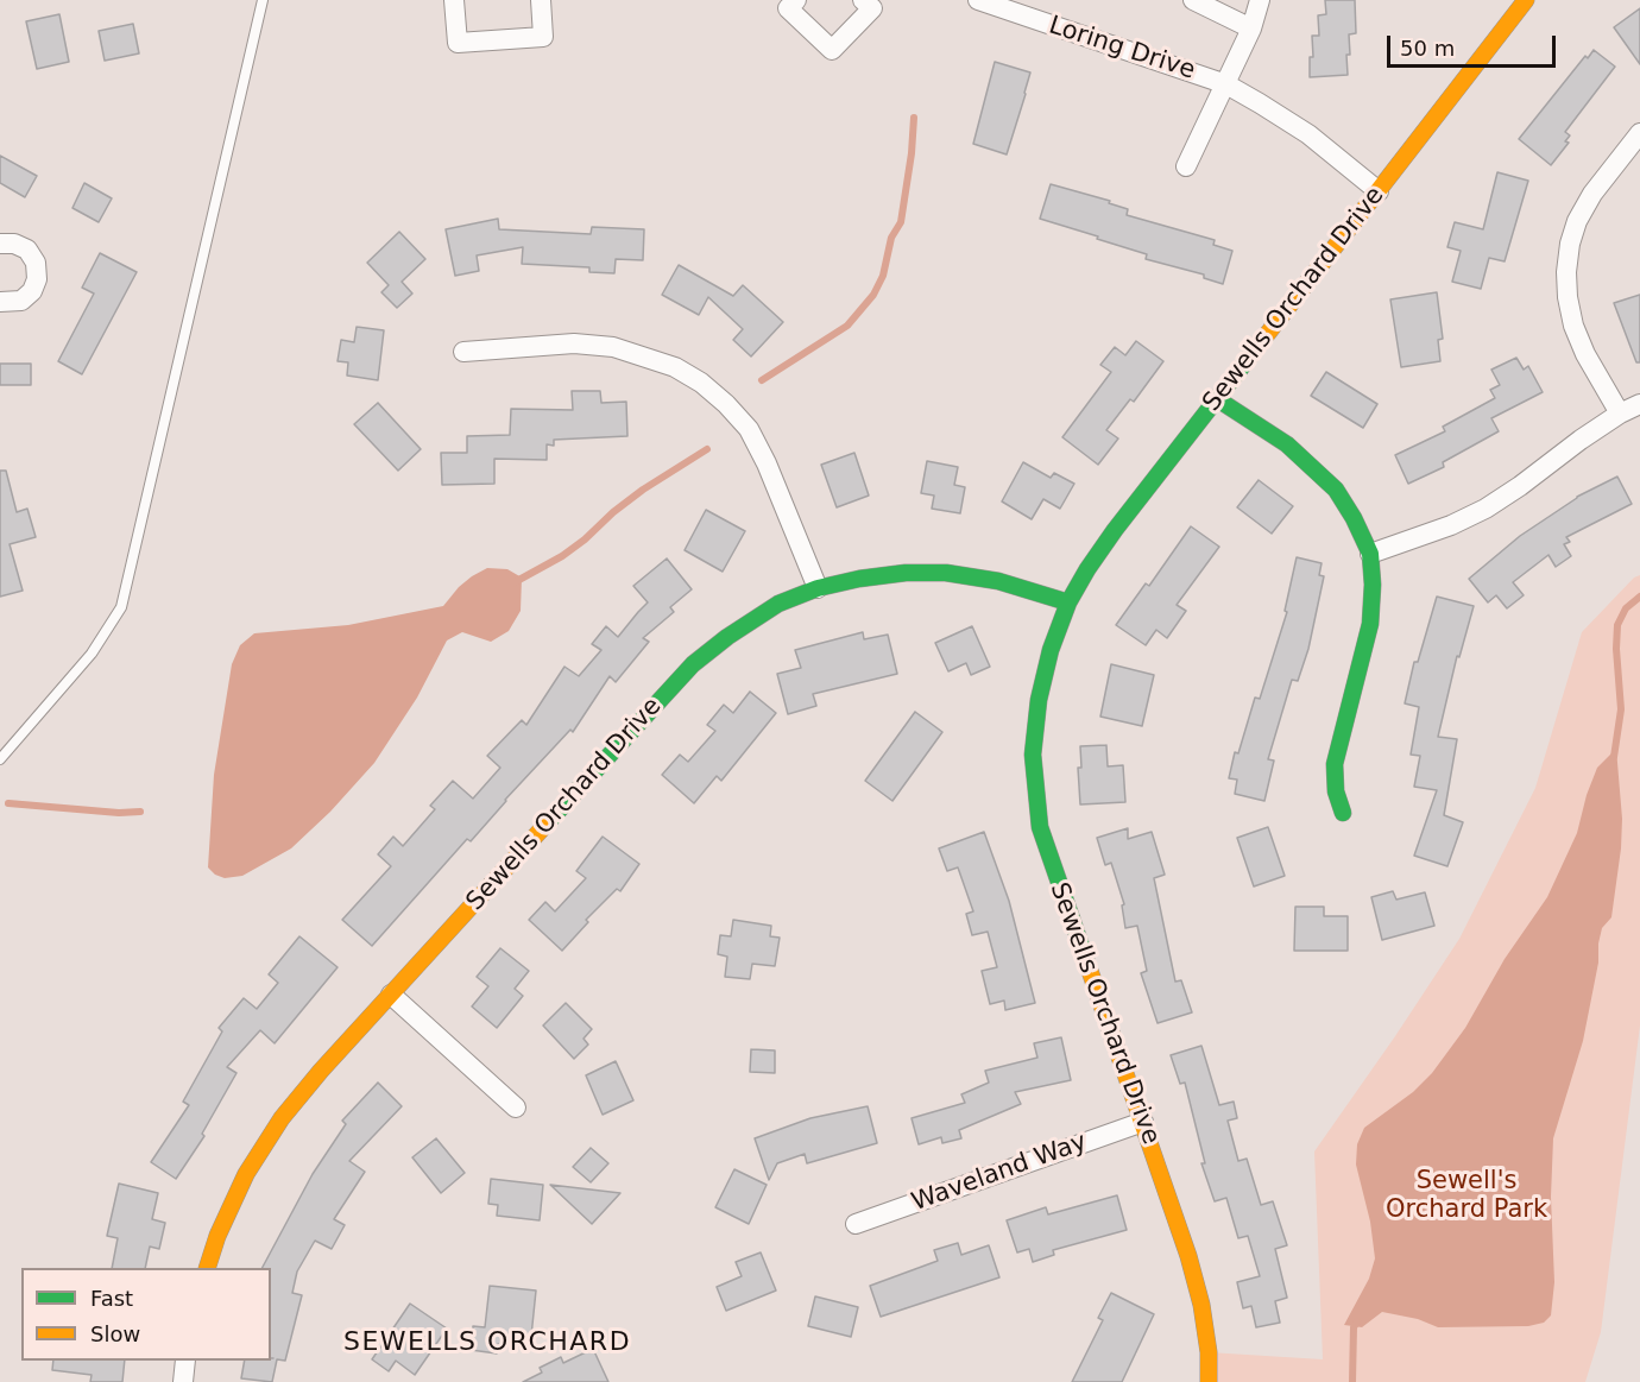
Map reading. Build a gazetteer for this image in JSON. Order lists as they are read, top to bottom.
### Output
{
  "streets": {
    "street": ["Loring Drive", "Sewells Orchard Drive", "Waveland Way"]
  },
  "crossings": [
    ["Loring Drive", "Sewells Orchard Drive"],
    ["Sewells Orchard Drive", "Waveland Way"]
  ],
  "districts": ["SEWELLS ORCHARD"],
  "parks": ["Sewell's Orchard Park"],
  "legend": ["Fast", "Slow"],
  "scale_bar": "50 m"
}
